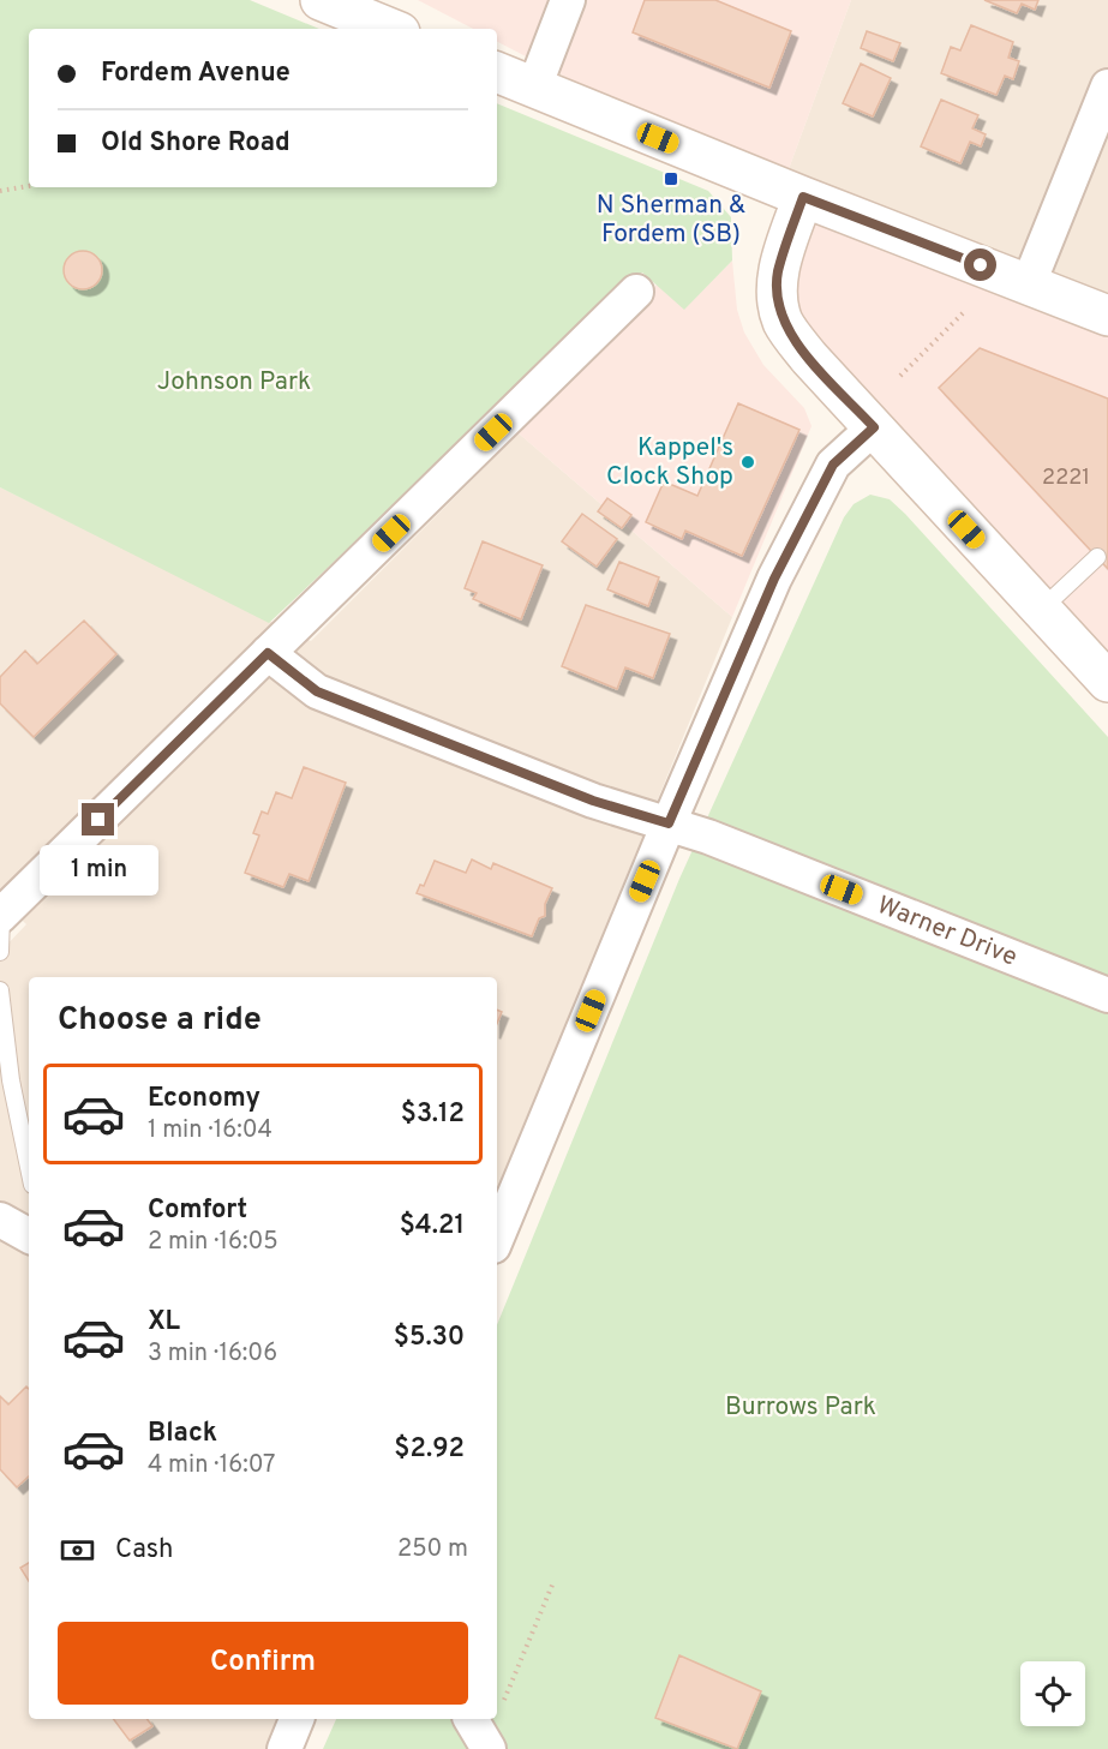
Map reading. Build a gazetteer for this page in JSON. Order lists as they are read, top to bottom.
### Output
{
  "streets": {
    "street": ["Warner Drive"]
  },
  "parks": ["Johnson Park", "Burrows Park"],
  "places": {
    "transit": ["N Sherman & Fordem (SB)"],
    "other": ["Kappel's Clock Shop"]
  },
  "house_numbers": ["2221"],
  "page": {
    "banner": ["Fordem Avenue", "Old Shore Road"],
    "bubble": "1 min",
    "heading": "Choose a ride",
    "list": [
      {
        "name": "Economy",
        "note": "1 min · 16:04",
        "value": "$3.12"
      },
      {
        "name": "Comfort",
        "note": "2 min · 16:05",
        "value": "$4.21"
      },
      {
        "name": "XL",
        "note": "3 min · 16:06",
        "value": "$5.30"
      },
      {
        "name": "Black",
        "note": "4 min · 16:07",
        "value": "$2.92"
      }
    ],
    "pay": ["Cash", "250 m"],
    "buttons": "Confirm"
  }
}
